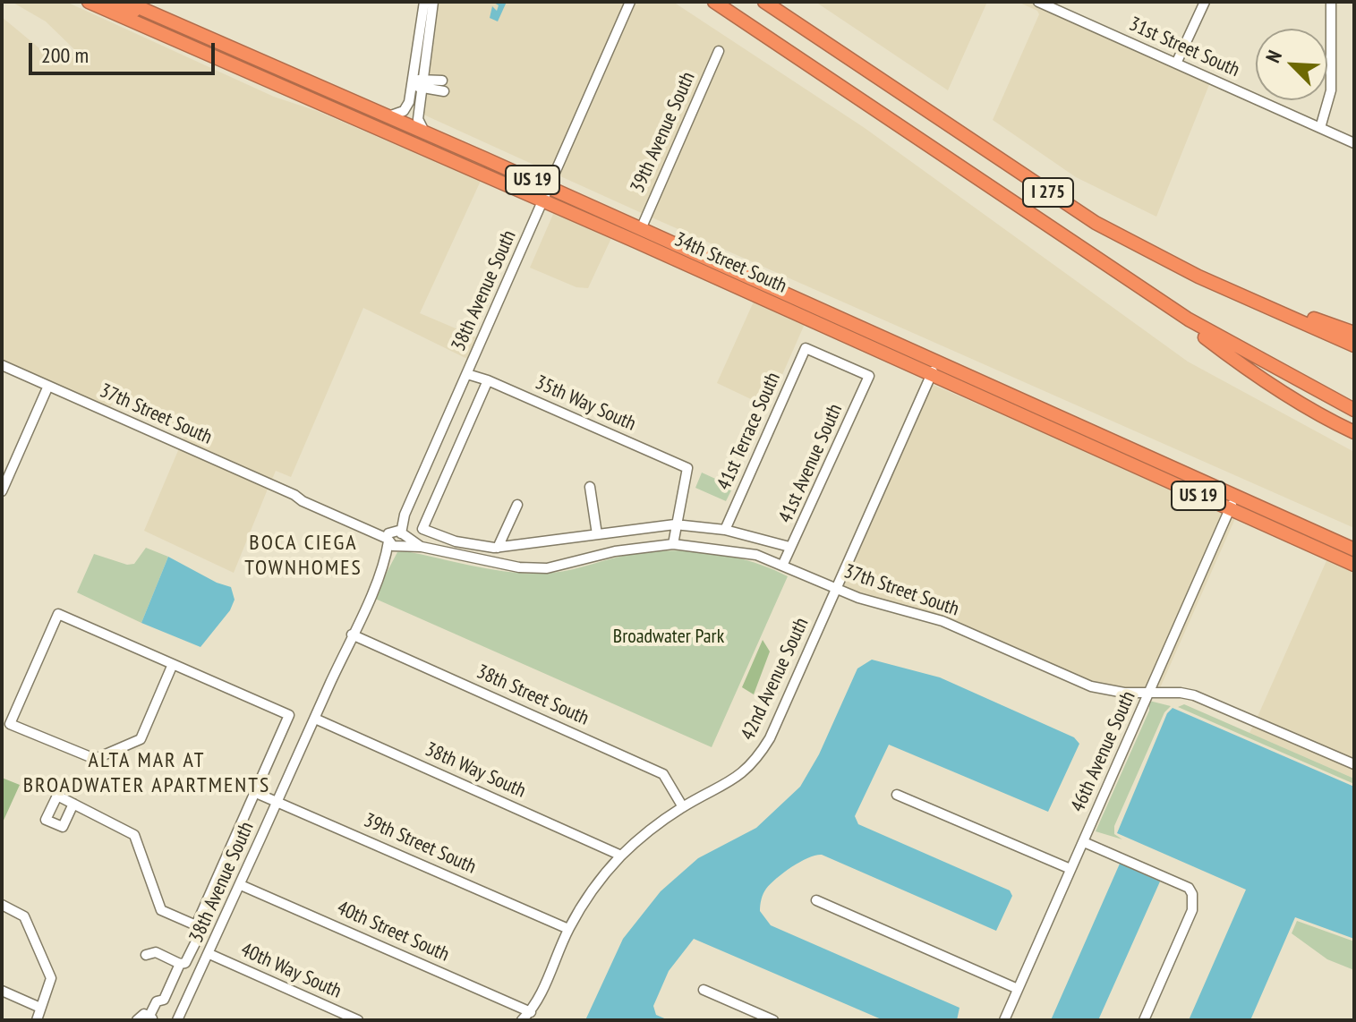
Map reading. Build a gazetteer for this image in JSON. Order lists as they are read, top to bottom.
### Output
{
  "streets": {
    "highway": ["US 19", "I 275", "34th Street South"],
    "street": [
      "31st Street South",
      "39th Avenue South",
      "38th Avenue South",
      "35th Way South",
      "37th Street South",
      "41st Terrace South",
      "41st Avenue South",
      "42nd Avenue South",
      "38th Street South",
      "46th Avenue South",
      "38th Way South",
      "39th Street South",
      "40th Street South",
      "40th Way South"
    ]
  },
  "crossings": [
    ["39th Avenue South", "34th Street South"],
    ["34th Street South", "38th Avenue South"],
    ["34th Street South", "42nd Avenue South"],
    ["34th Street South", "46th Avenue South"],
    ["38th Avenue South", "35th Way South"],
    ["38th Avenue South", "37th Street South"],
    ["38th Avenue South", "38th Street South"],
    ["38th Avenue South", "38th Way South"],
    ["38th Avenue South", "39th Street South"],
    ["38th Avenue South", "40th Street South"],
    ["38th Avenue South", "40th Way South"],
    ["37th Street South", "41st Avenue South"],
    ["37th Street South", "42nd Avenue South"],
    ["37th Street South", "46th Avenue South"],
    ["41st Terrace South", "41st Avenue South"],
    ["42nd Avenue South", "38th Street South"],
    ["42nd Avenue South", "38th Way South"],
    ["42nd Avenue South", "39th Street South"],
    ["42nd Avenue South", "40th Street South"]
  ],
  "districts": ["BOCA CIEGA TOWNHOMES", "ALTA MAR AT BROADWATER APARTMENTS"],
  "parks": ["Broadwater Park"],
  "scale_bar": "200 m",
  "north": "top left"
}
